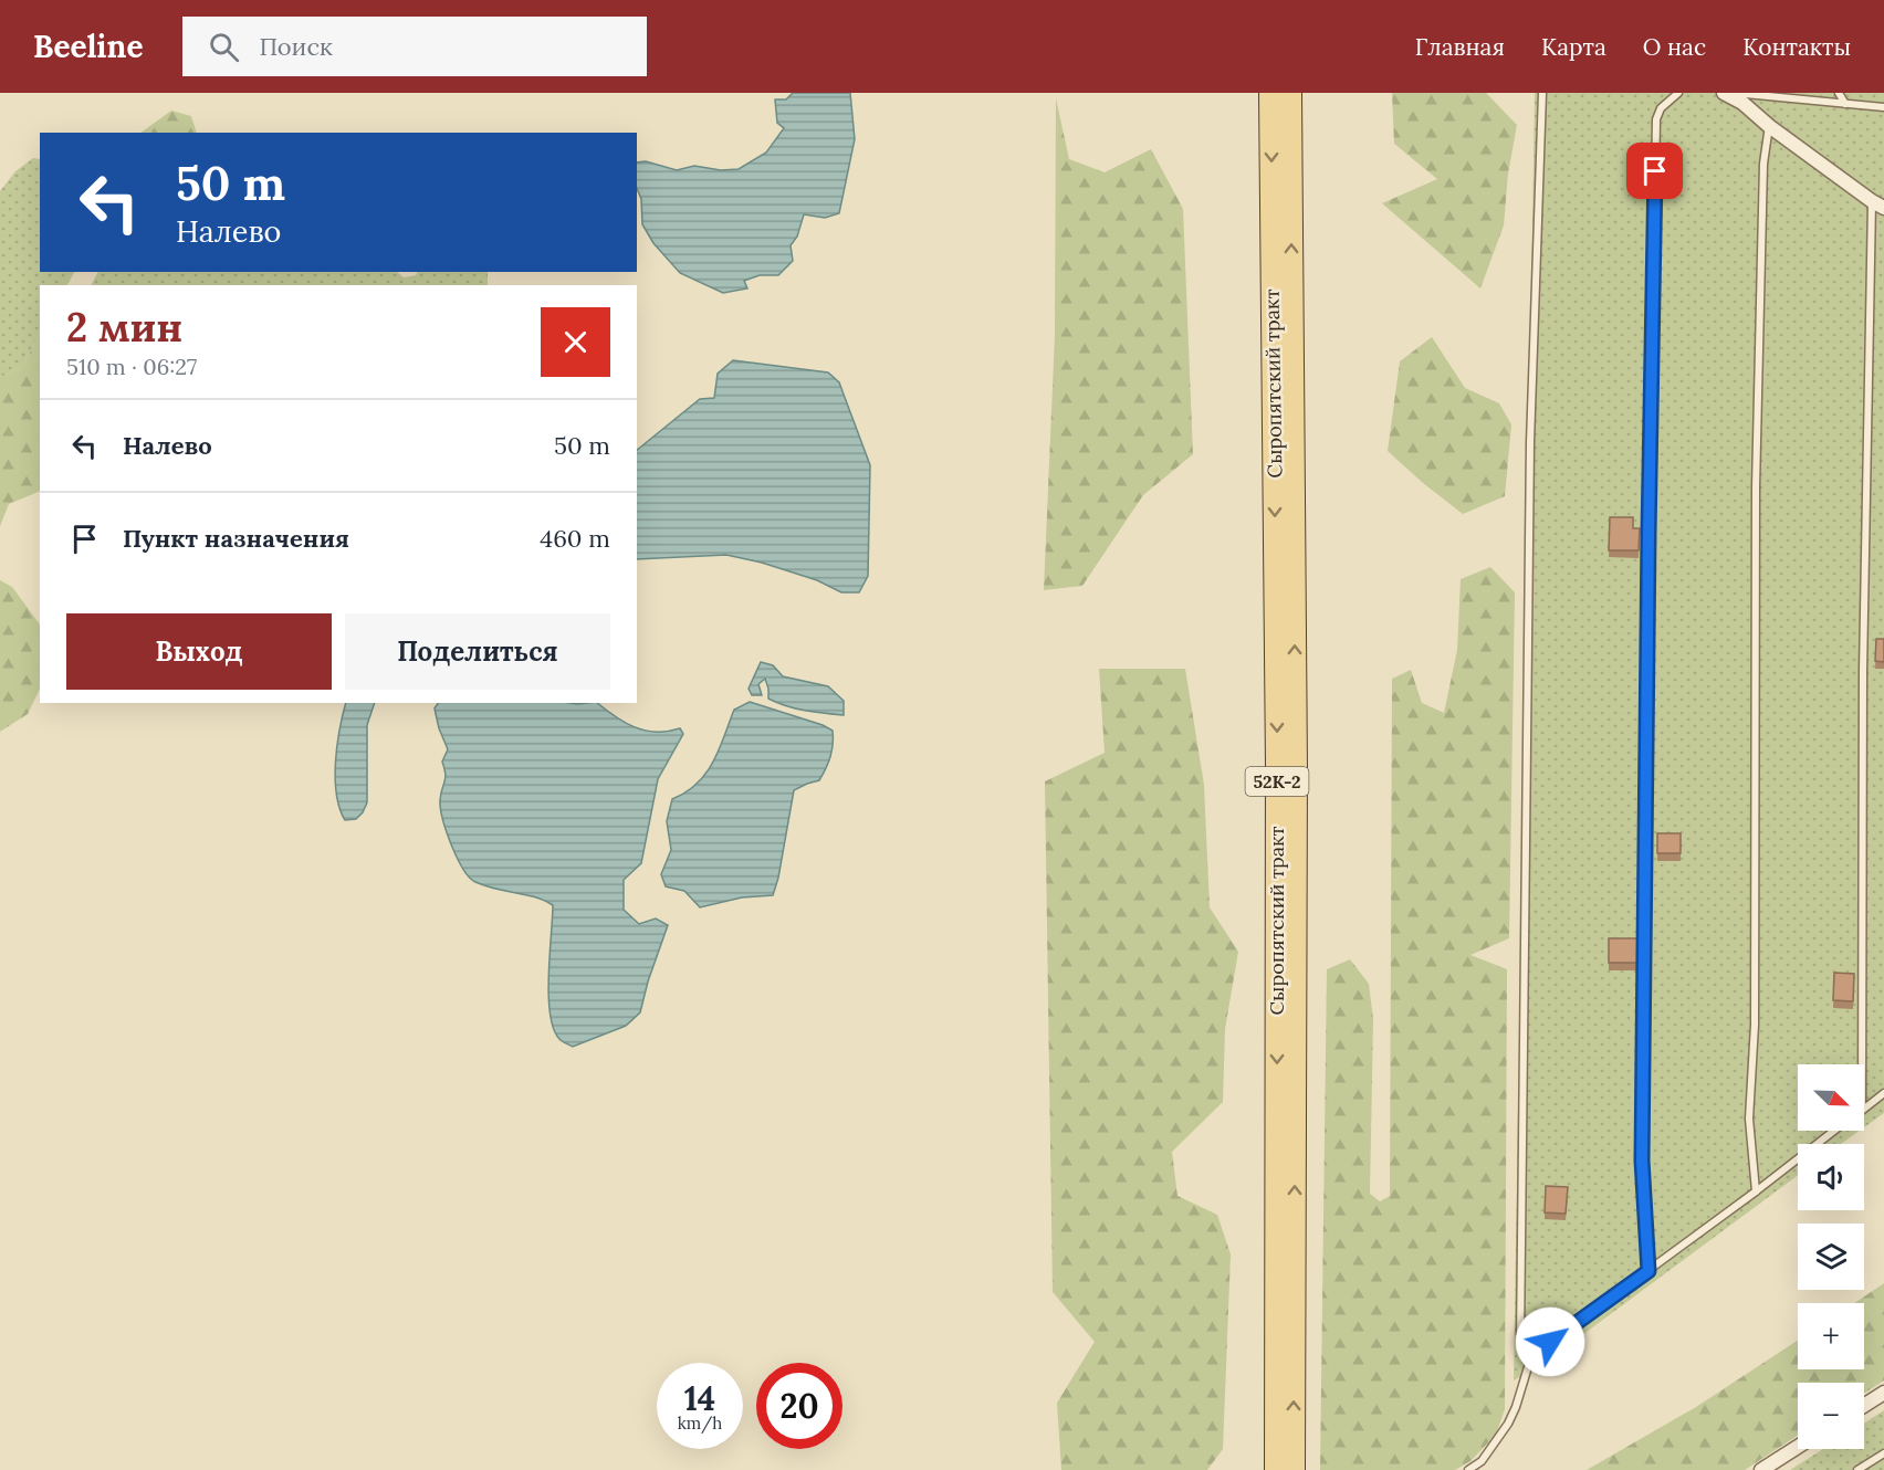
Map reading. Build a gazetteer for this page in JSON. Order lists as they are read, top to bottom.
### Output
{
  "streets": {
    "main road": ["Сыропятский тракт", "52К-2"]
  },
  "north": "bottom right",
  "page": {
    "header": "Beeline",
    "search": "Поиск",
    "nav": [
      "Главная",
      "Карта",
      "О нас",
      "Контакты"
    ],
    "turn": ["50 m", "Налево"],
    "heading": ["2 мин", "510 m · 06:27"],
    "list": [
      {
        "name": "Налево",
        "value": "50 m"
      },
      {
        "name": "Пункт назначения",
        "value": "460 m"
      }
    ],
    "buttons": ["Выход", "Поделиться"],
    "map_buttons": ["+", "−"],
    "speed": "14 km/h",
    "limit": "20"
  }
}
